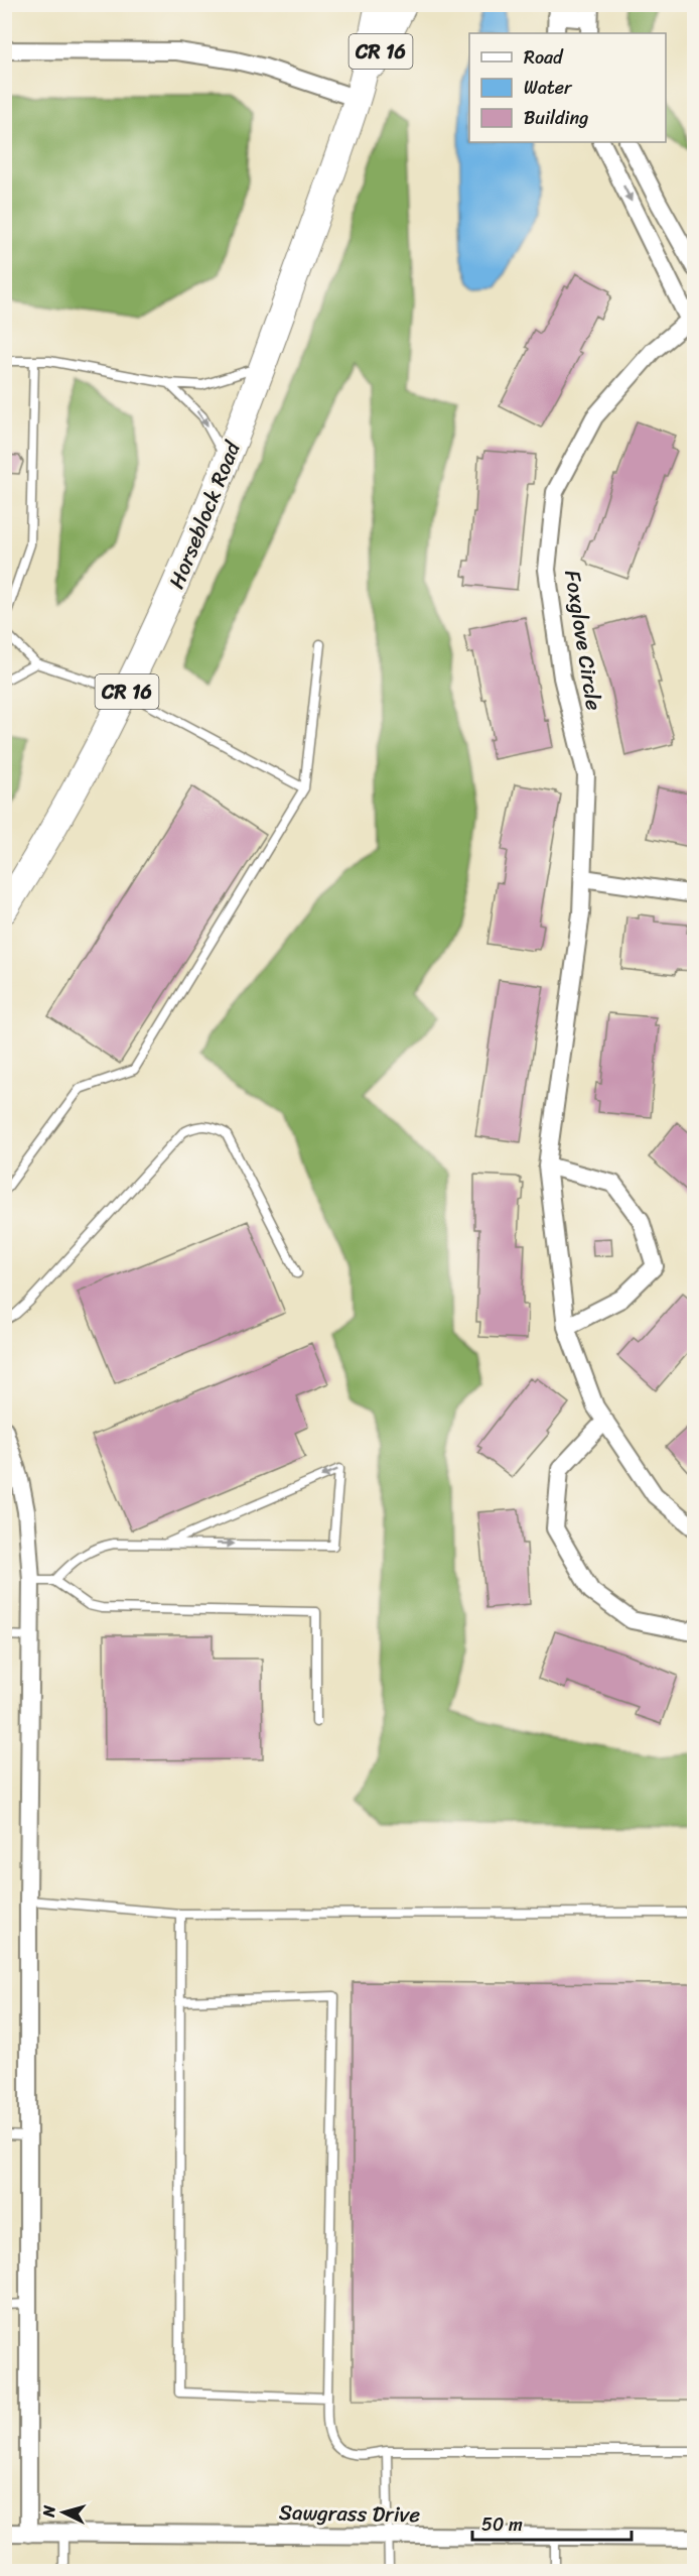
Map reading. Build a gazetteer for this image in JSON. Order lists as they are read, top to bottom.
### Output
{
  "streets": {
    "main road": ["CR 16", "Horseblock Road"],
    "street": ["Foxglove Circle", "Sawgrass Drive"]
  },
  "legend": ["Road", "Water", "Building"],
  "scale_bar": "50 m",
  "north": "left"
}
